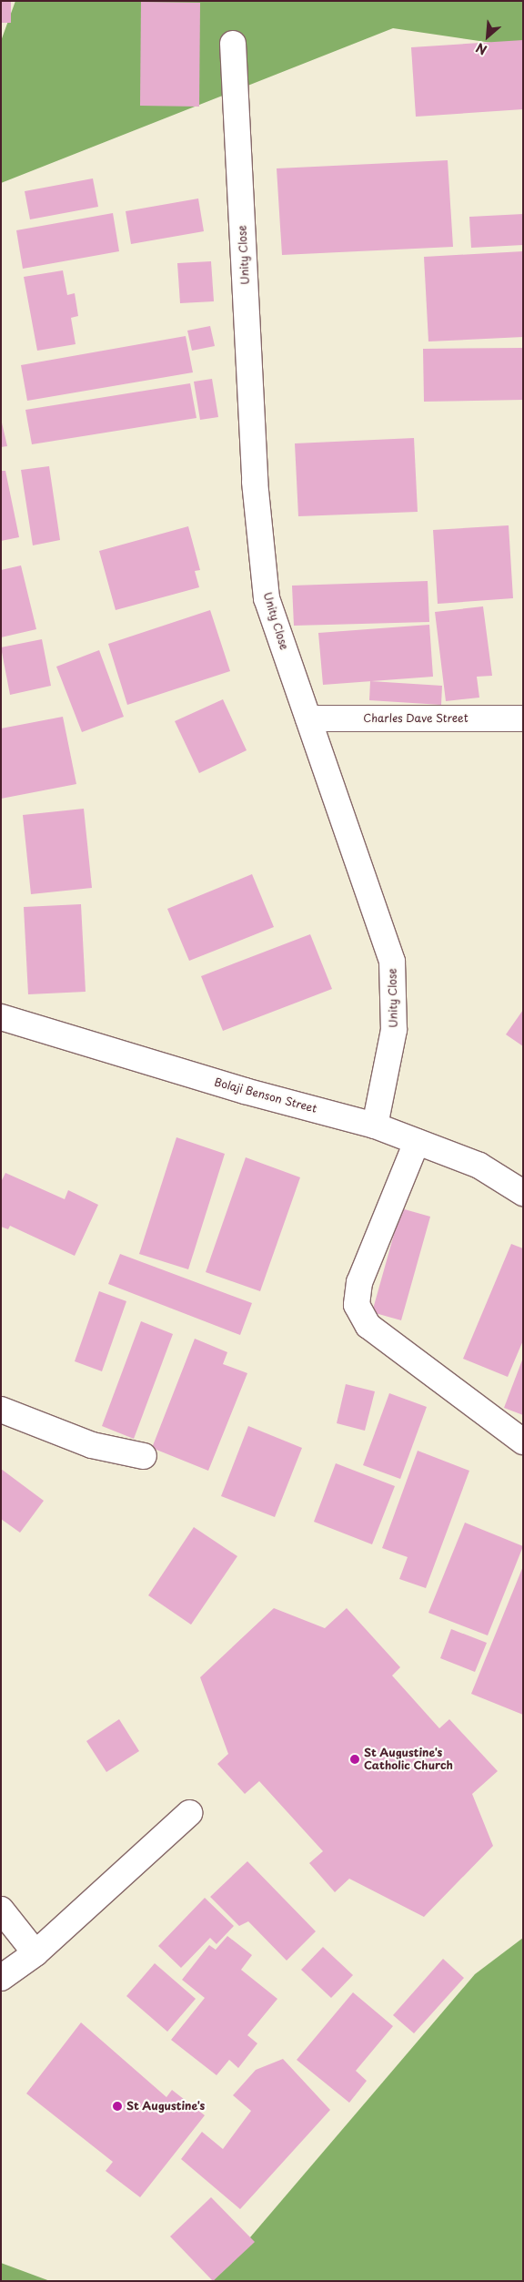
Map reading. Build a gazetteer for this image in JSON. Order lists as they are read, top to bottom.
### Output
{
  "streets": {
    "street": ["Unity Close", "Charles Dave Street", "Bolaji Benson Street"]
  },
  "crossings": [
    ["Unity Close", "Charles Dave Street"],
    ["Unity Close", "Bolaji Benson Street"]
  ],
  "places": ["St Augustine's Catholic Church", "St Augustine's"],
  "north": "bottom left"
}
